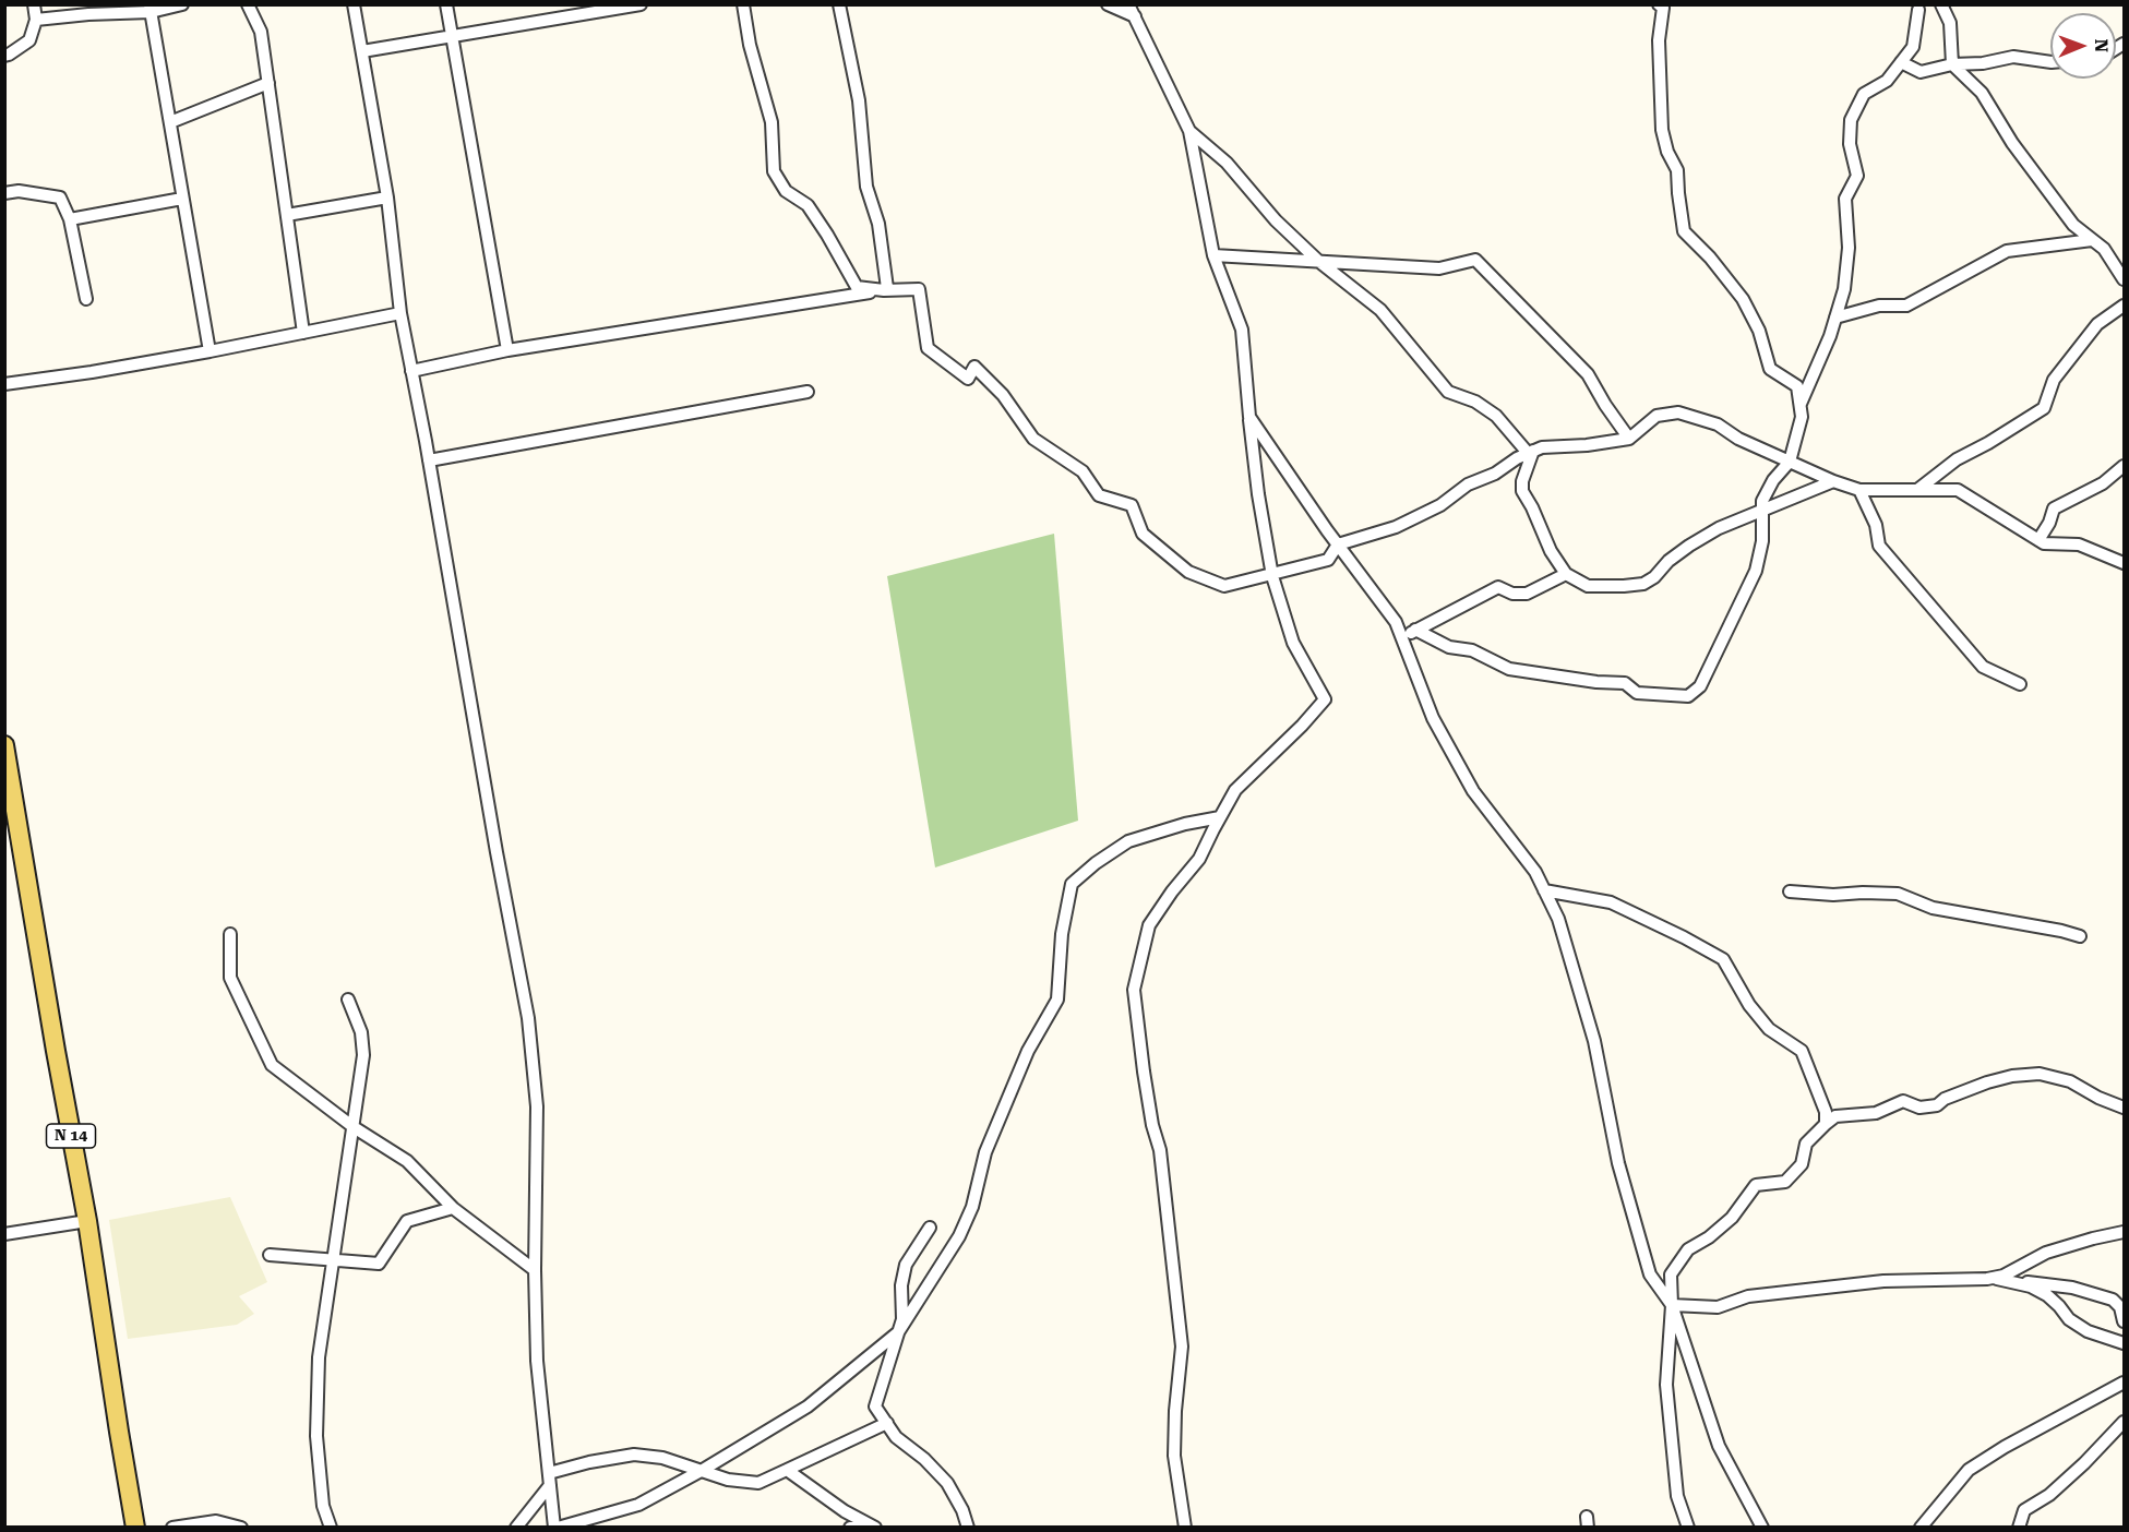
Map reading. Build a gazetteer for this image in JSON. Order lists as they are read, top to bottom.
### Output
{
  "streets": {
    "main road": ["N 14"]
  },
  "north": "right"
}
